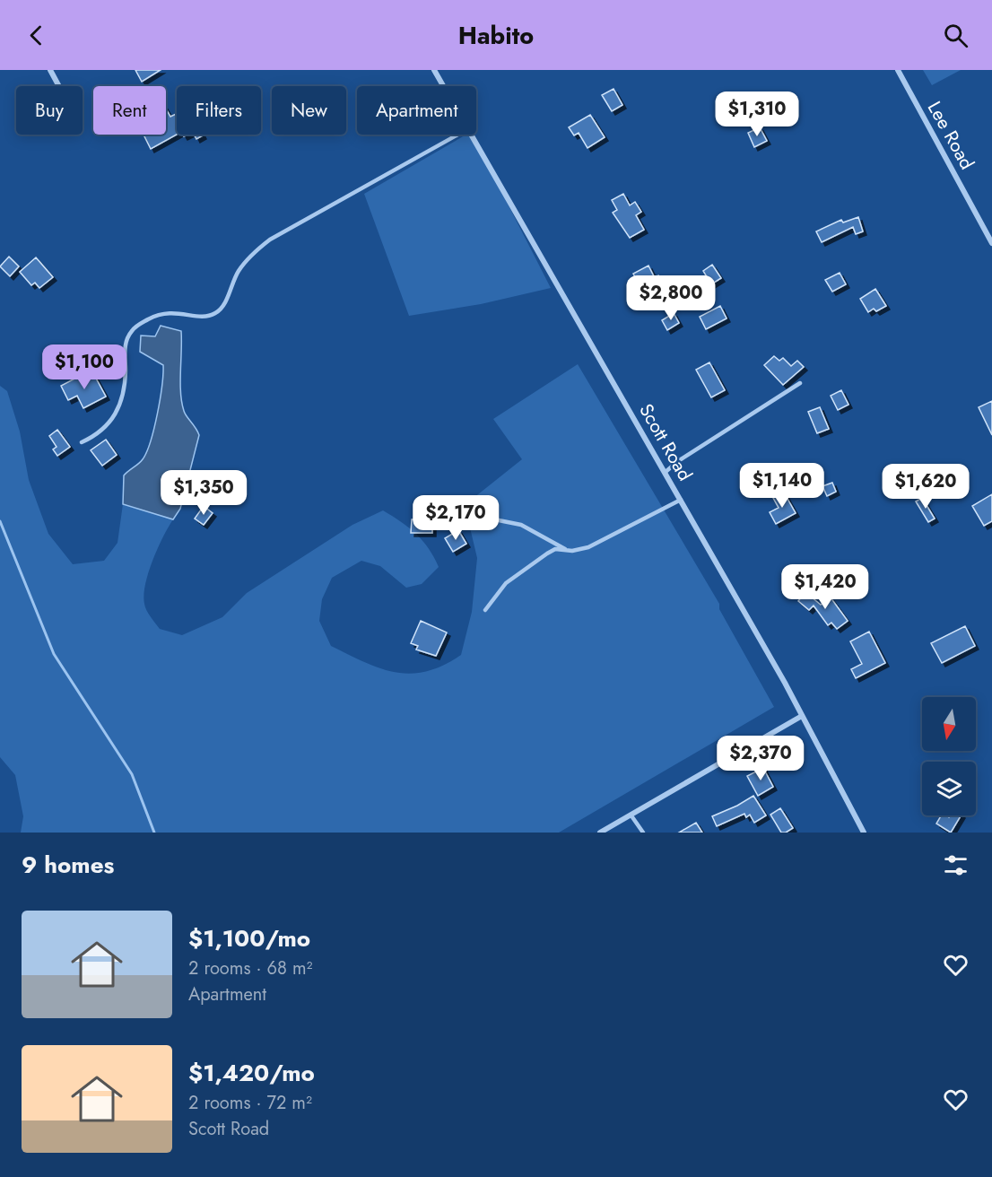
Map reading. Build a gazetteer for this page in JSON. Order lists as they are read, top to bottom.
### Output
{
  "streets": {
    "street": ["Lee Road", "Scott Road"]
  },
  "north": "bottom",
  "page": {
    "header": "Habito",
    "chip": [
      "Buy",
      "Rent",
      "Filters",
      "New",
      "Apartment"
    ],
    "price": [
      "$1,310",
      "$2,800",
      "$1,100",
      "$1,140",
      "$1,620",
      "$1,350",
      "$2,170",
      "$1,420",
      "$2,370"
    ],
    "heading": "9 homes",
    "list": [
      {
        "name": "$1,100/mo",
        "note": "2 rooms · 68 m² · Apartment"
      },
      {
        "name": "$1,420/mo",
        "note": "2 rooms · 72 m² · Scott Road"
      }
    ]
  }
}
